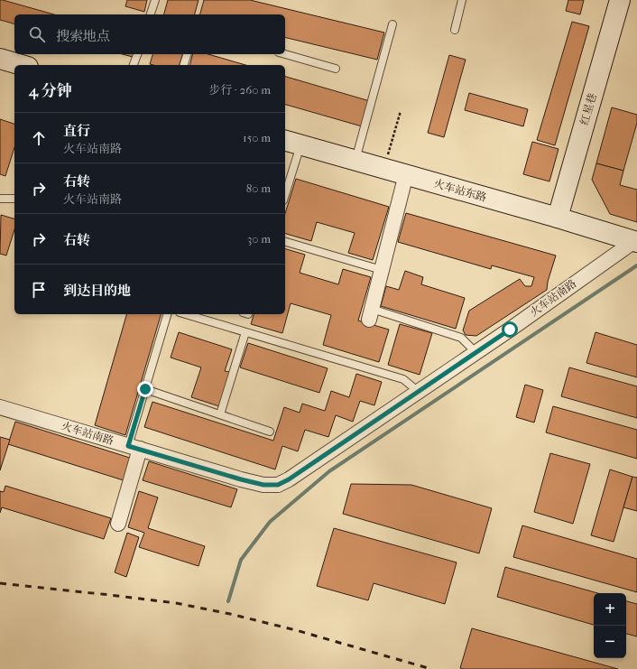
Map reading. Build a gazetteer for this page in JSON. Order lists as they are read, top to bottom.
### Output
{
  "streets": {
    "main road": ["红星巷", "火车站东路"],
    "street": ["火车站南路"]
  },
  "crossings": [
    ["红星巷", "火车站东路"],
    ["火车站东路", "火车站南路"]
  ],
  "page": {
    "search": "搜索地点",
    "heading": ["4 分钟", "步行 · 260 m"],
    "list": [
      ["直行", "火车站南路", "150 m"],
      ["右转", "火车站南路", "80 m"],
      ["右转", "30 m"],
      "到达目的地"
    ],
    "map_buttons": ["+", "−"]
  }
}
